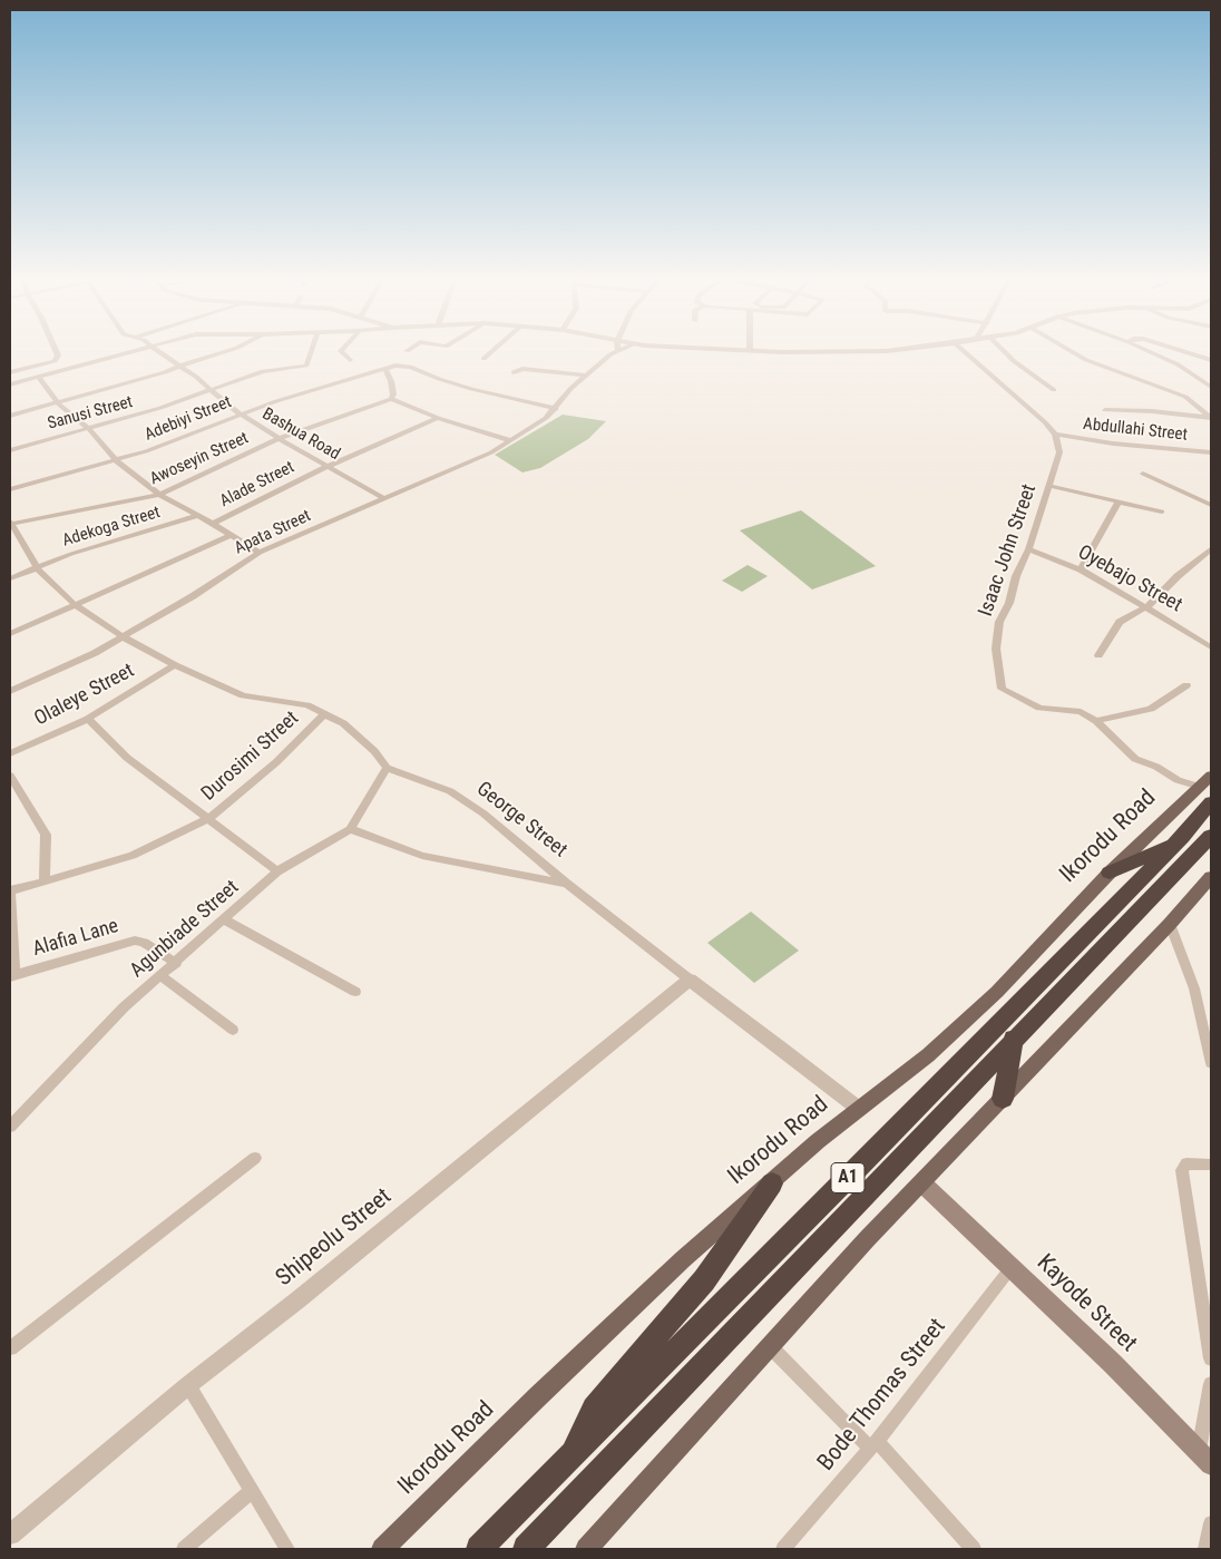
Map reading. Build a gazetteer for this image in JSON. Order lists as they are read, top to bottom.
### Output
{
  "streets": {
    "highway": ["A1"],
    "main road": ["Ikorodu Road", "Kayode Street"],
    "street": [
      "Sanusi Street",
      "Adebiyi Street",
      "Abdullahi Street",
      "Bashua Road",
      "Awoseyin Street",
      "Alade Street",
      "Adekoga Street",
      "Apata Street",
      "Isaac John Street",
      "Oyebajo Street",
      "Olaleye Street",
      "Durosimi Street",
      "George Street",
      "Agunbiade Street",
      "Alafia Lane",
      "Shipeolu Street",
      "Bode Thomas Street"
    ]
  },
  "crossings": [
    ["Sanusi Street", "Bashua Road"],
    ["Adebiyi Street", "Bashua Road"],
    ["Adebiyi Street", "Apata Street"],
    ["Abdullahi Street", "Isaac John Street"],
    ["Bashua Road", "Awoseyin Street"],
    ["Bashua Road", "Alade Street"],
    ["Bashua Road", "Apata Street"],
    ["Isaac John Street", "Oyebajo Street"],
    ["Isaac John Street", "Ikorodu Road"],
    ["Isaac John Street", "A1"],
    ["George Street", "Ikorodu Road"],
    ["George Street", "Agunbiade Street"],
    ["George Street", "Shipeolu Street"],
    ["Ikorodu Road", "A1"],
    ["Agunbiade Street", "Alafia Lane"],
    ["Kayode Street", "Bode Thomas Street"]
  ]
}
